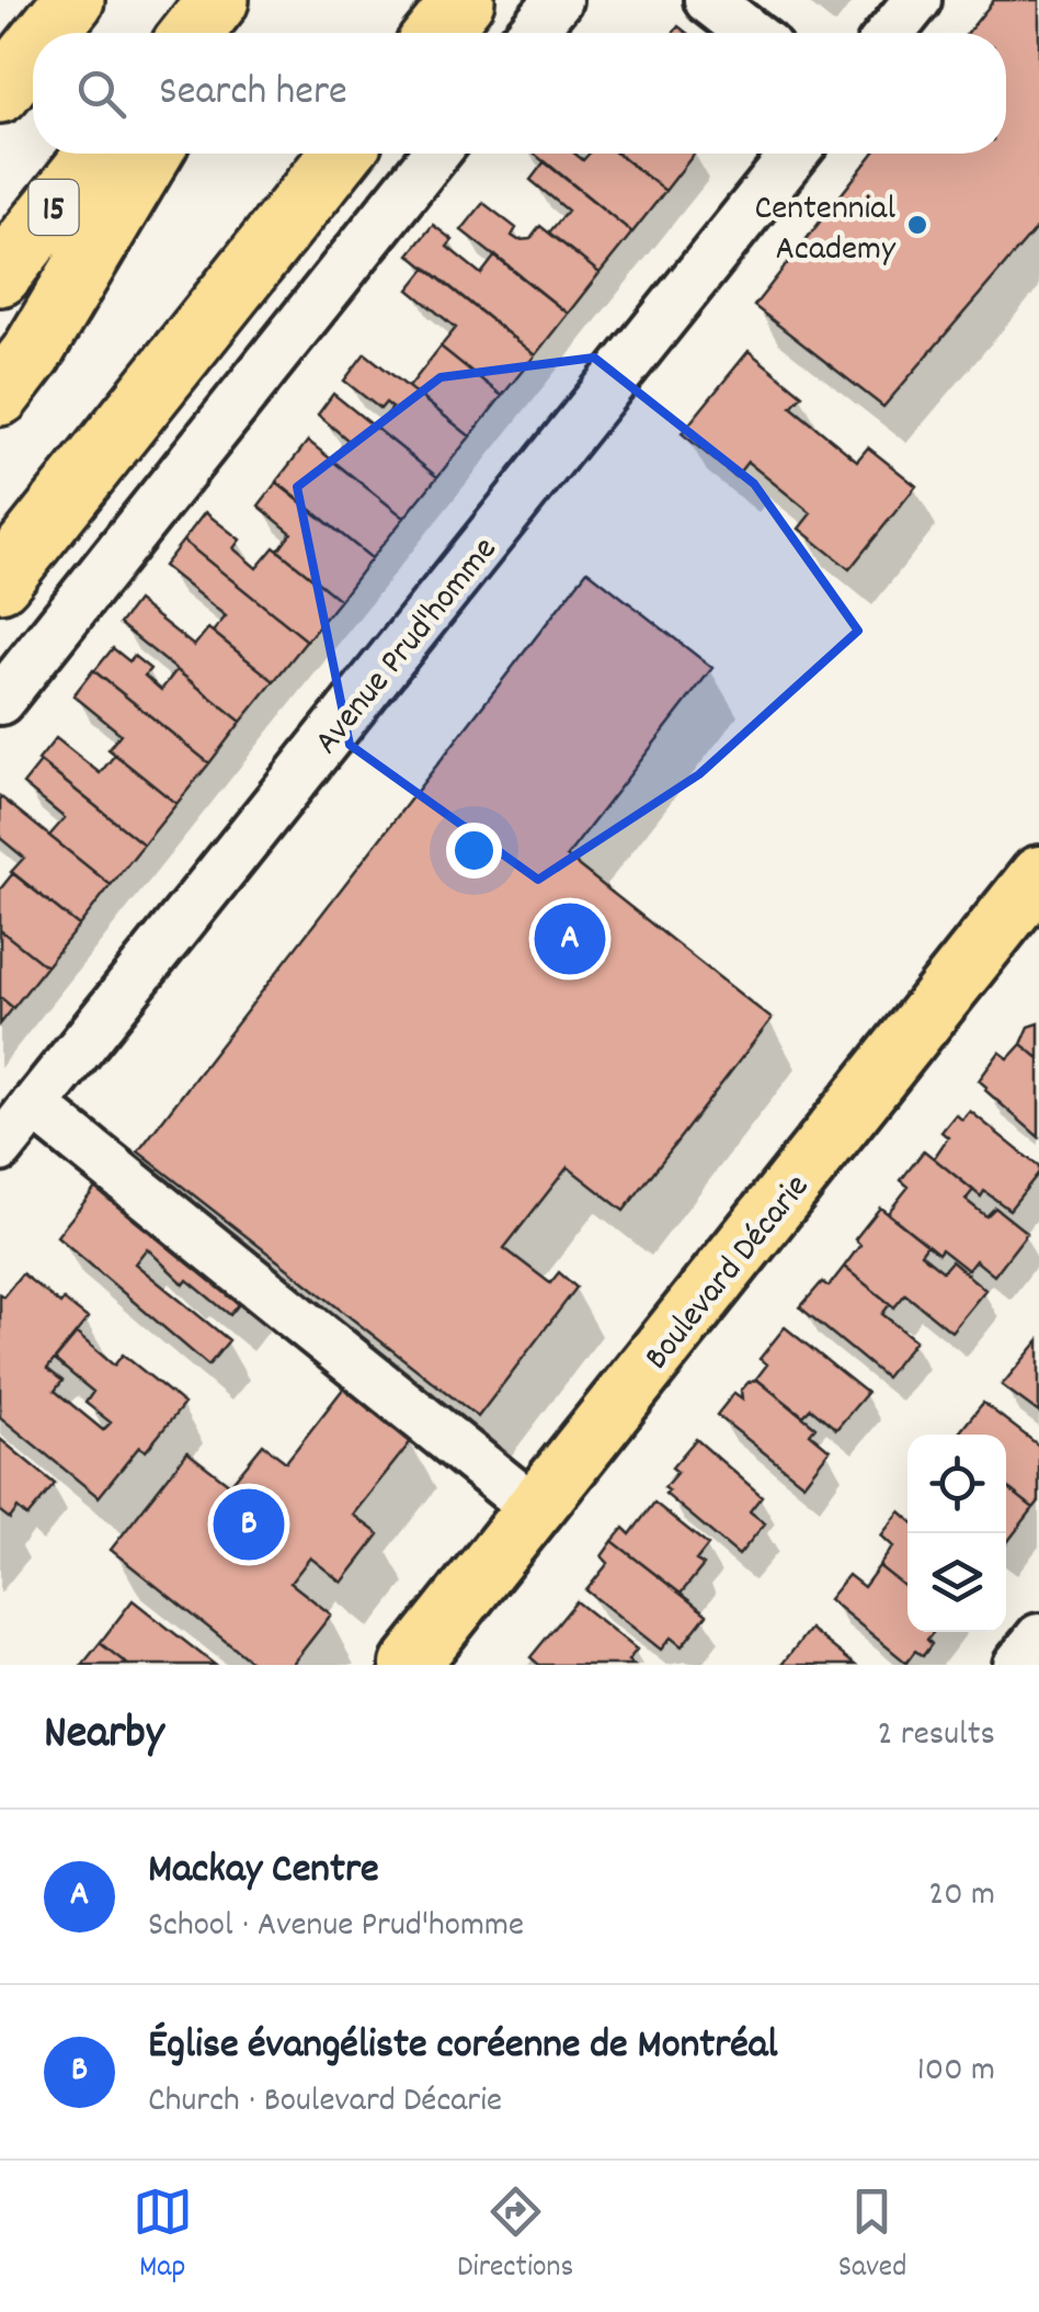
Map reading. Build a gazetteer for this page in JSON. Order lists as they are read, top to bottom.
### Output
{
  "streets": {
    "highway": ["15"],
    "main road": ["Boulevard Décarie"],
    "street": ["Avenue Prud'homme"]
  },
  "places": ["Centennial Academy"],
  "page": {
    "search": "Search here",
    "pins": ["A", "B"],
    "heading": ["Nearby", "2 results"],
    "list": [
      {
        "mark": "A",
        "name": "Mackay Centre",
        "note": "School · Avenue Prud'homme",
        "value": "20 m"
      },
      {
        "mark": "B",
        "name": "Église évangéliste coréenne de Montréal",
        "note": "Church · Boulevard Décarie",
        "value": "100 m"
      }
    ],
    "nav": ["Map", "Directions", "Saved"]
  }
}
